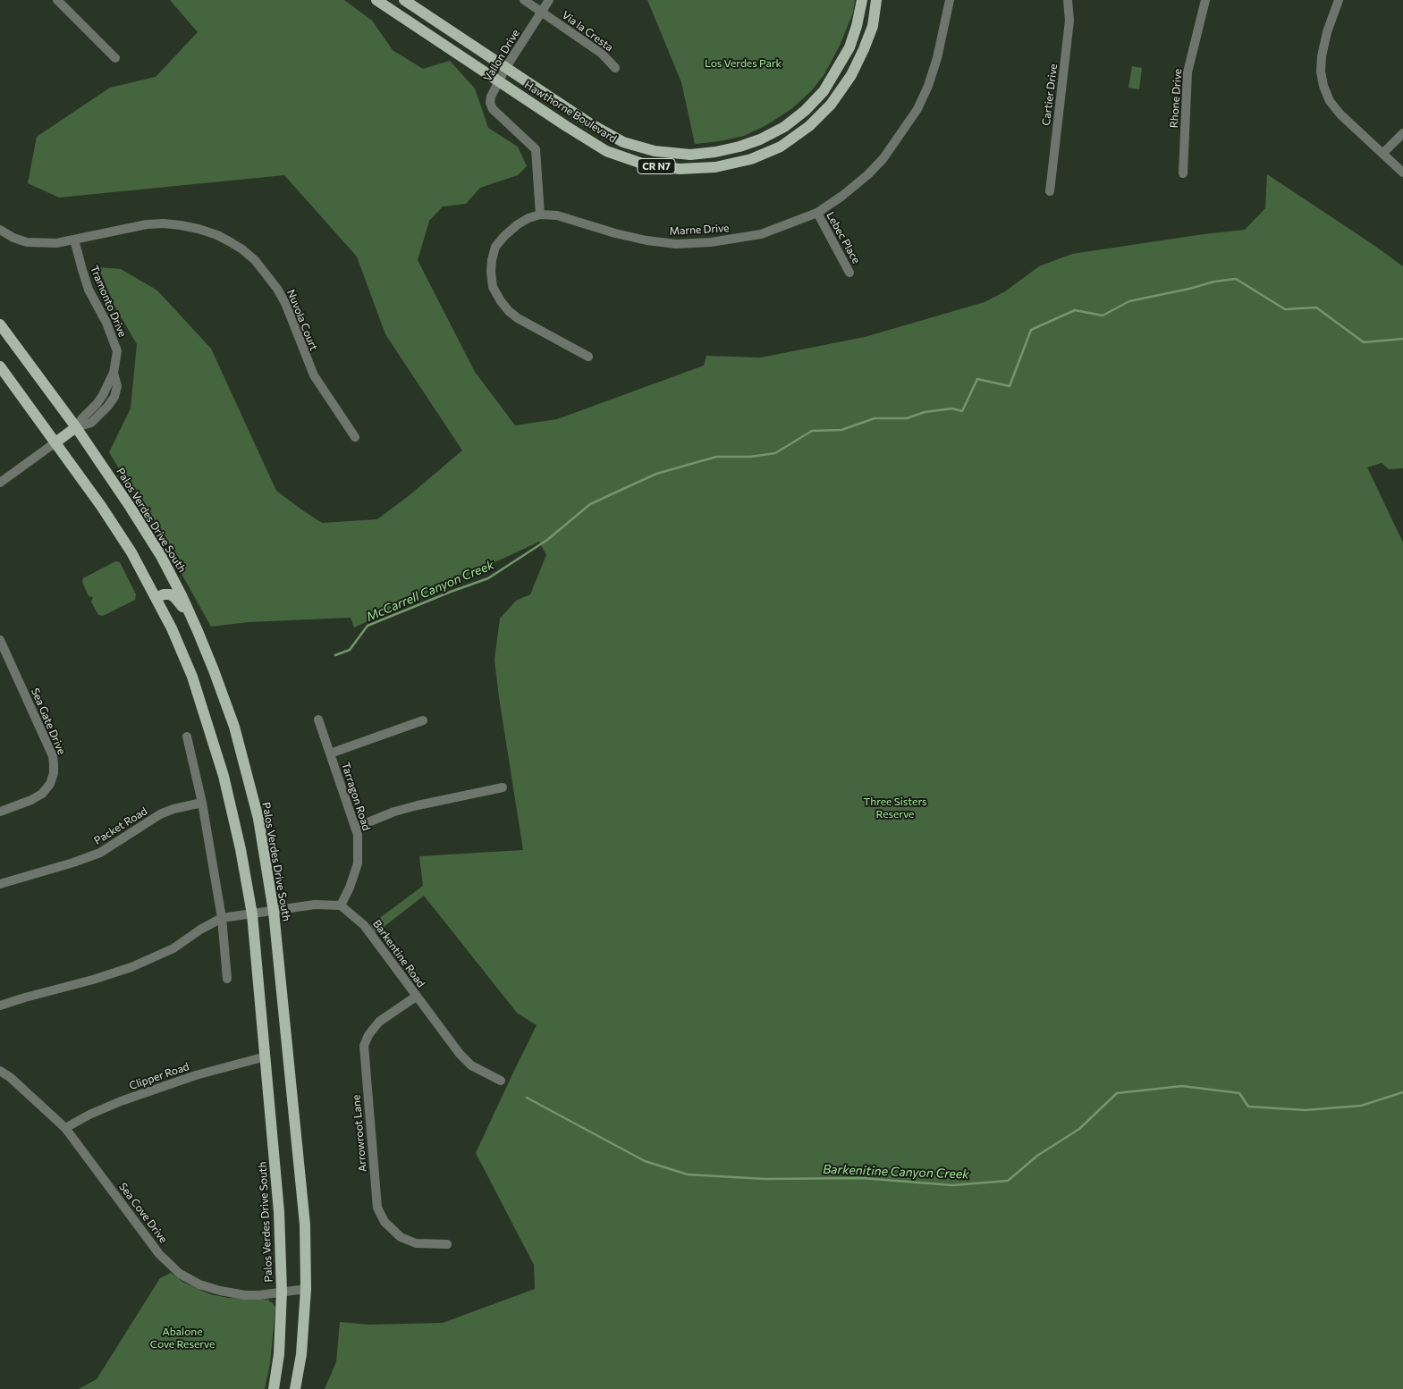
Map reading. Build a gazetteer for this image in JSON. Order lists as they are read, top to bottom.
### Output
{
  "streets": {
    "main road": ["Hawthorne Boulevard", "CR N7", "Palos Verdes Drive South"],
    "street": [
      "Via la Cresta",
      "Vallon Drive",
      "Cartier Drive",
      "Rhone Drive",
      "Marne Drive",
      "Lebec Place",
      "Tramonto Drive",
      "Nuvola Court",
      "Sea Gate Drive",
      "Tarragon Road",
      "Packet Road",
      "Barkentine Road",
      "Clipper Road",
      "Arrowroot Lane",
      "Sea Cove Drive"
    ]
  },
  "crossings": [
    ["Via la Cresta", "Vallon Drive"],
    ["Vallon Drive", "Hawthorne Boulevard"],
    ["Vallon Drive", "Marne Drive"],
    ["Marne Drive", "Lebec Place"],
    ["Tramonto Drive", "Nuvola Court"],
    ["Tramonto Drive", "Palos Verdes Drive South"],
    ["Palos Verdes Drive South", "Clipper Road"],
    ["Palos Verdes Drive South", "Sea Cove Drive"],
    ["Tarragon Road", "Barkentine Road"],
    ["Barkentine Road", "Arrowroot Lane"],
    ["Clipper Road", "Sea Cove Drive"]
  ],
  "water": ["McCarrell Canyon Creek", "Barkenitine Canyon Creek"],
  "parks": ["Los Verdes Park", "Three Sisters Reserve", "Abalone Cove Reserve"]
}
